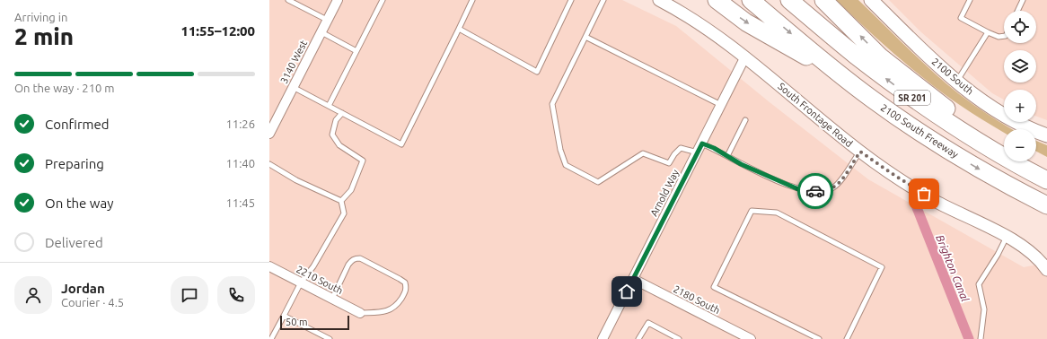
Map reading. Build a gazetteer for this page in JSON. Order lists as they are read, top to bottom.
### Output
{
  "streets": {
    "highway": ["SR 201", "2100 South Freeway"],
    "main road": ["2100 South"],
    "street": [
      "3140 West",
      "South Frontage Road",
      "Arnold Way",
      "2210 South",
      "2180 South"
    ]
  },
  "crossings": [
    ["South Frontage Road", "Arnold Way"],
    ["Arnold Way", "2180 South"]
  ],
  "water": ["Brighton Canal"],
  "scale_bar": "50 m",
  "page": {
    "heading": ["2 min", "Arriving in", "11:55–12:00"],
    "panel": ["Jordan", "Courier · 4.5"],
    "map_buttons": ["+", "−"],
    "bar": "On the way · 210 m",
    "list": [
      ["Confirmed", "11:26"],
      ["Preparing", "11:40"],
      ["On the way", "11:45"],
      "Delivered"
    ],
    "scale": "50 m"
  }
}
